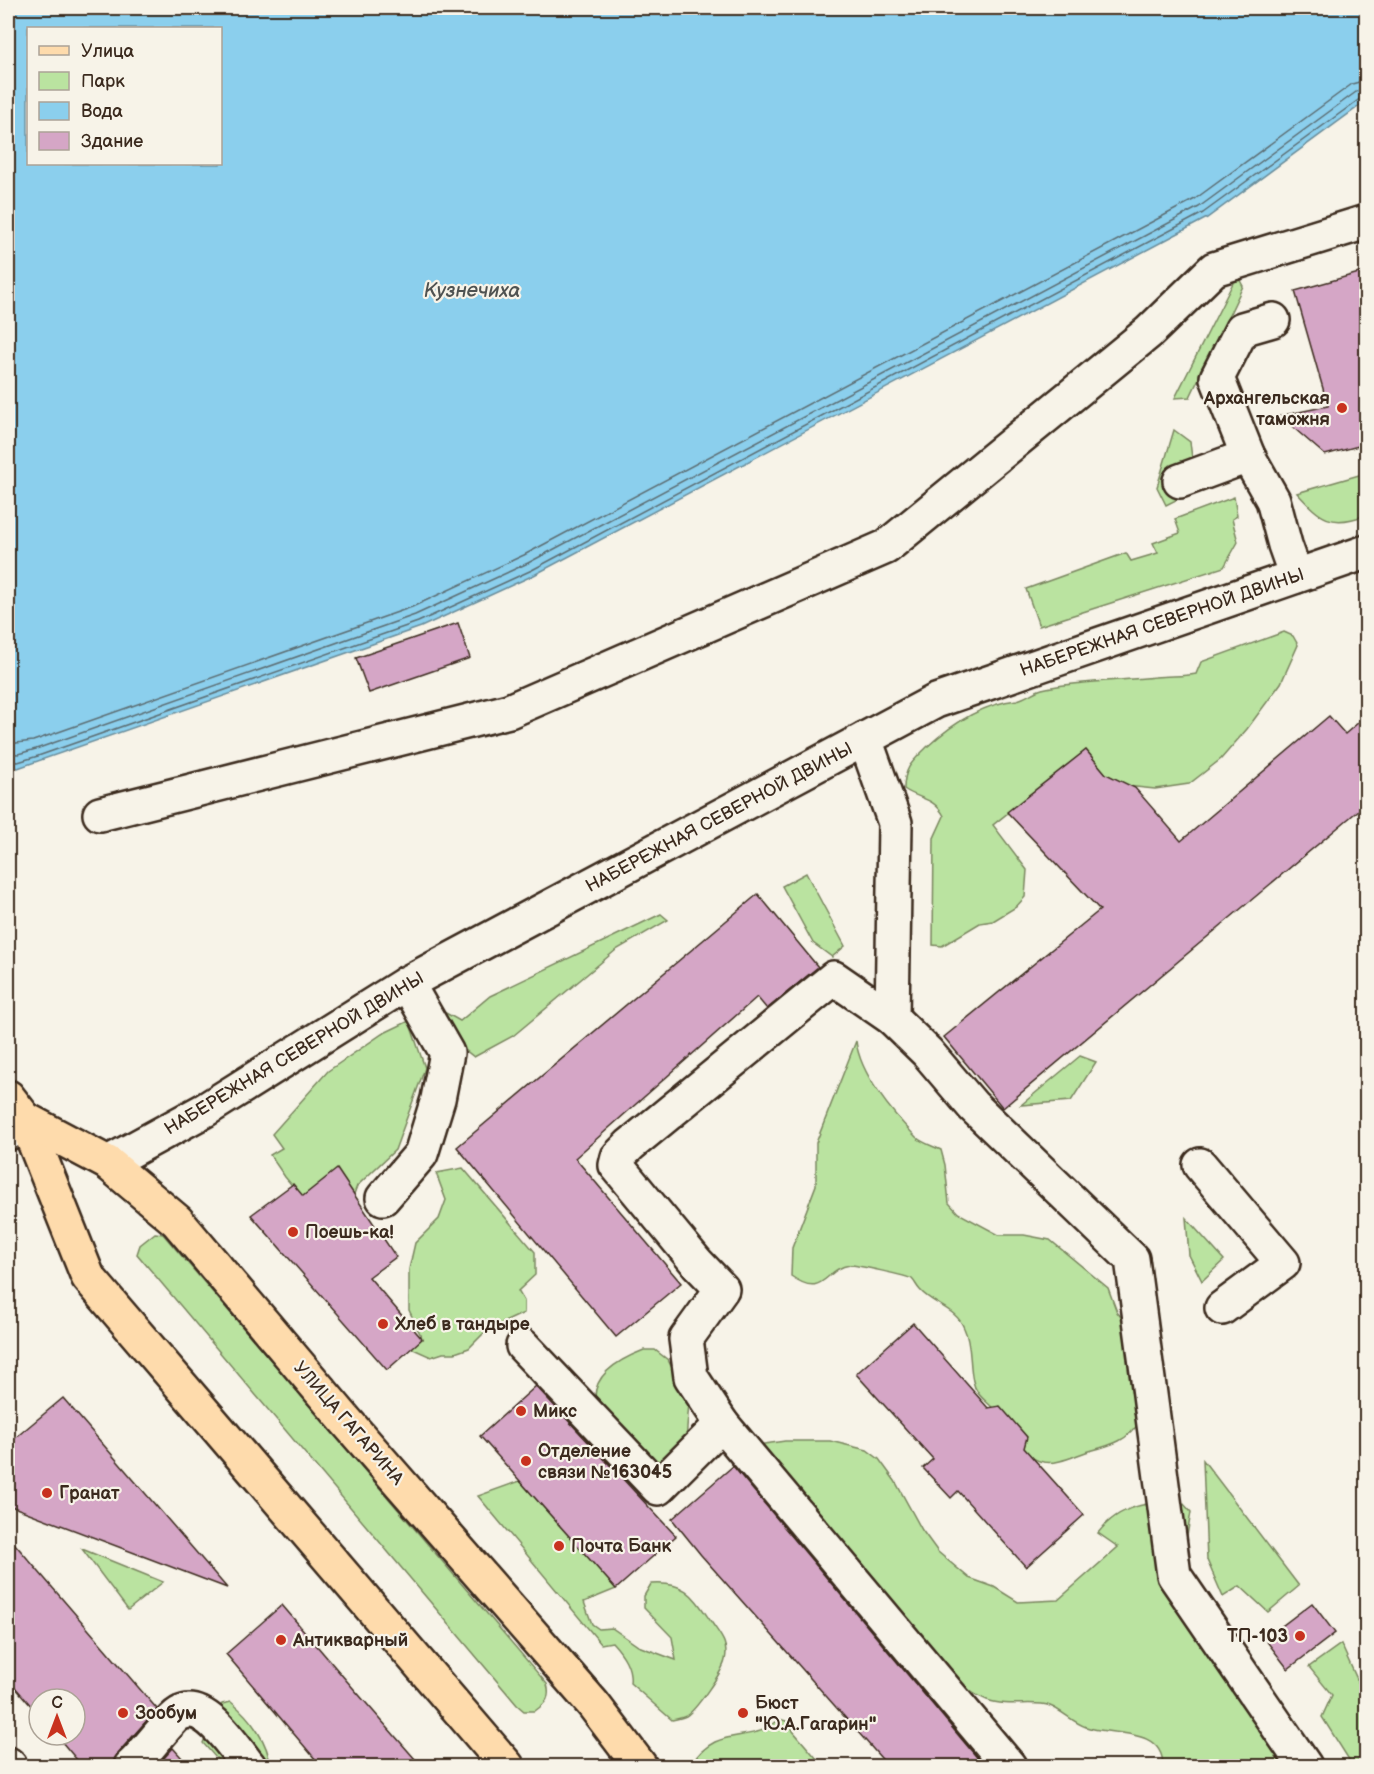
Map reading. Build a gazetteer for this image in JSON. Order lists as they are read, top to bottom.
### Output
{
  "streets": {
    "main road": ["УЛИЦА ГАГАРИНА"],
    "street": ["НАБЕРЕЖНАЯ СЕВЕРНОЙ ДВИНЫ"]
  },
  "crossings": [
    ["НАБЕРЕЖНАЯ СЕВЕРНОЙ ДВИНЫ", "УЛИЦА ГАГАРИНА"]
  ],
  "water": ["Кузнечиха"],
  "places": [
    "Архангельская таможня",
    "Поешь-ка!",
    "Хлеб в тандыре",
    "Микс",
    "Отделение связи №163045",
    "Гранат",
    "Почта Банк",
    "ТП-103",
    "Антикварный",
    "Зообум",
    "Бюст \"Ю.А.Гагарин\""
  ],
  "legend": [
    "Улица",
    "Парк",
    "Вода",
    "Здание"
  ],
  "north": "top"
}
